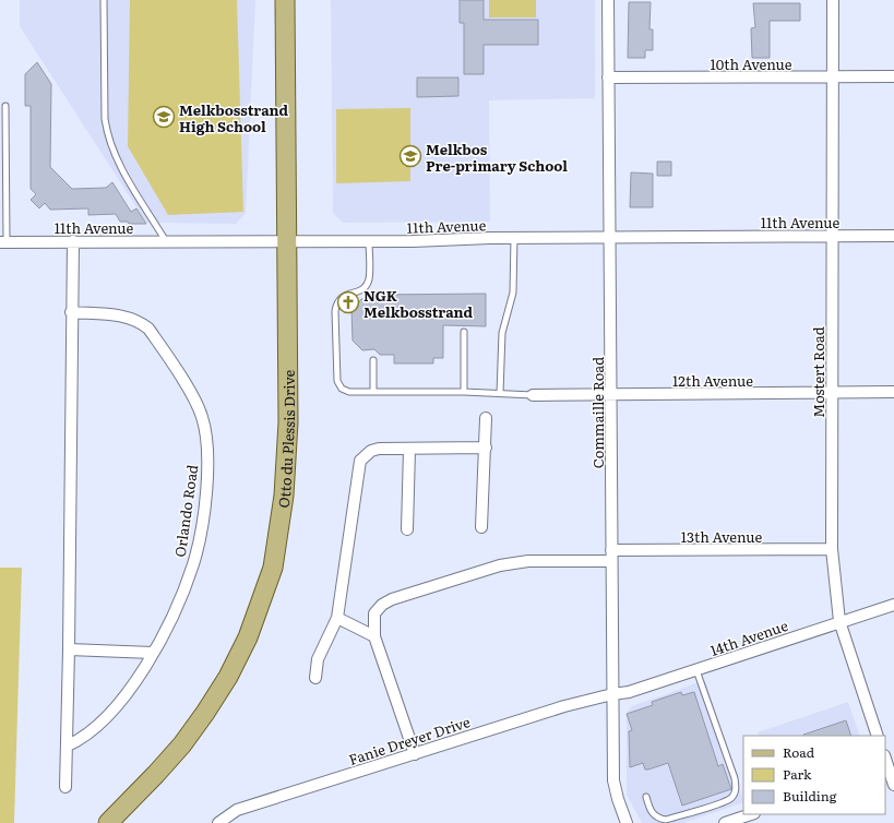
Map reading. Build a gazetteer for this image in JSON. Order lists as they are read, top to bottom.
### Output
{
  "streets": {
    "main road": ["Otto du Plessis Drive"],
    "street": [
      "10th Avenue",
      "11th Avenue",
      "Mostert Road",
      "12th Avenue",
      "Commaille Road",
      "Orlando Road",
      "13th Avenue",
      "14th Avenue",
      "Fanie Dreyer Drive"
    ]
  },
  "crossings": [
    ["10th Avenue", "Mostert Road"],
    ["10th Avenue", "Commaille Road"],
    ["11th Avenue", "Mostert Road"],
    ["11th Avenue", "Commaille Road"],
    ["11th Avenue", "Otto du Plessis Drive"],
    ["Mostert Road", "12th Avenue"],
    ["Mostert Road", "13th Avenue"],
    ["Mostert Road", "14th Avenue"],
    ["12th Avenue", "Commaille Road"],
    ["Commaille Road", "13th Avenue"],
    ["Commaille Road", "14th Avenue"],
    ["Commaille Road", "Fanie Dreyer Drive"],
    ["14th Avenue", "Fanie Dreyer Drive"]
  ],
  "places": {
    "school or university": ["Melkbosstrand High School", "Melkbos Pre-primary School"],
    "church": ["NGK Melkbosstrand"]
  },
  "legend": ["Road", "Park", "Building"]
}
